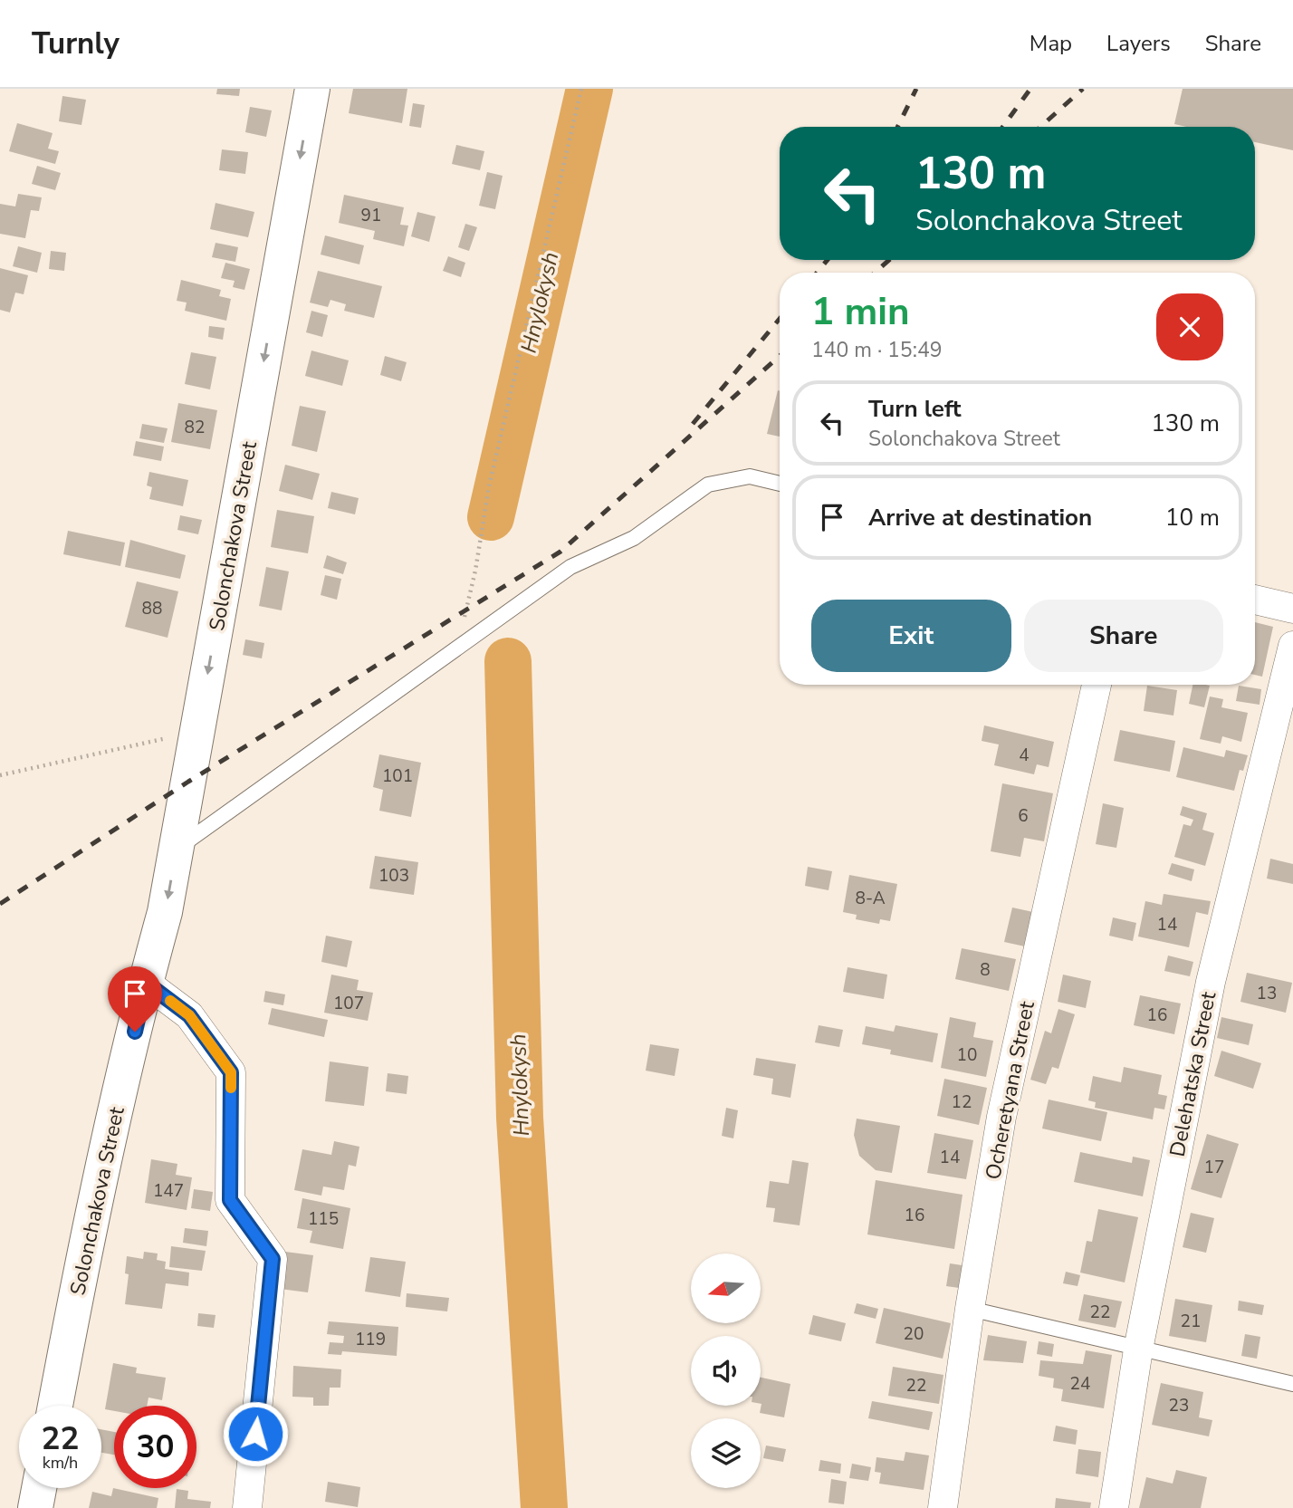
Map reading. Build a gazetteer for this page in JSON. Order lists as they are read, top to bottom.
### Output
{
  "streets": {
    "main road": ["Solonchakova Street"],
    "street": ["Delehatska Street", "Ocheretyana Street"]
  },
  "one_way": ["Solonchakova Street"],
  "water": ["Hnylokysh"],
  "house_numbers": [
    "91",
    "82",
    "88",
    "4",
    "101",
    "6",
    "103",
    "8-А",
    "14",
    "8",
    "13",
    "107",
    "16",
    "10",
    "12",
    "14",
    "17",
    "147",
    "16",
    "115",
    "22",
    "21",
    "20",
    "119",
    "24",
    "22",
    "23"
  ],
  "north": "left",
  "page": {
    "header": "Turnly",
    "nav": ["Map", "Layers", "Share"],
    "turn": ["130 m", "Solonchakova Street"],
    "heading": ["1 min", "140 m · 15:49"],
    "list": [
      {
        "name": "Turn left",
        "note": "Solonchakova Street",
        "value": "130 m"
      },
      {
        "name": "Arrive at destination",
        "value": "10 m"
      }
    ],
    "buttons": ["Exit", "Share"],
    "speed": "22 km/h",
    "limit": "30"
  }
}
